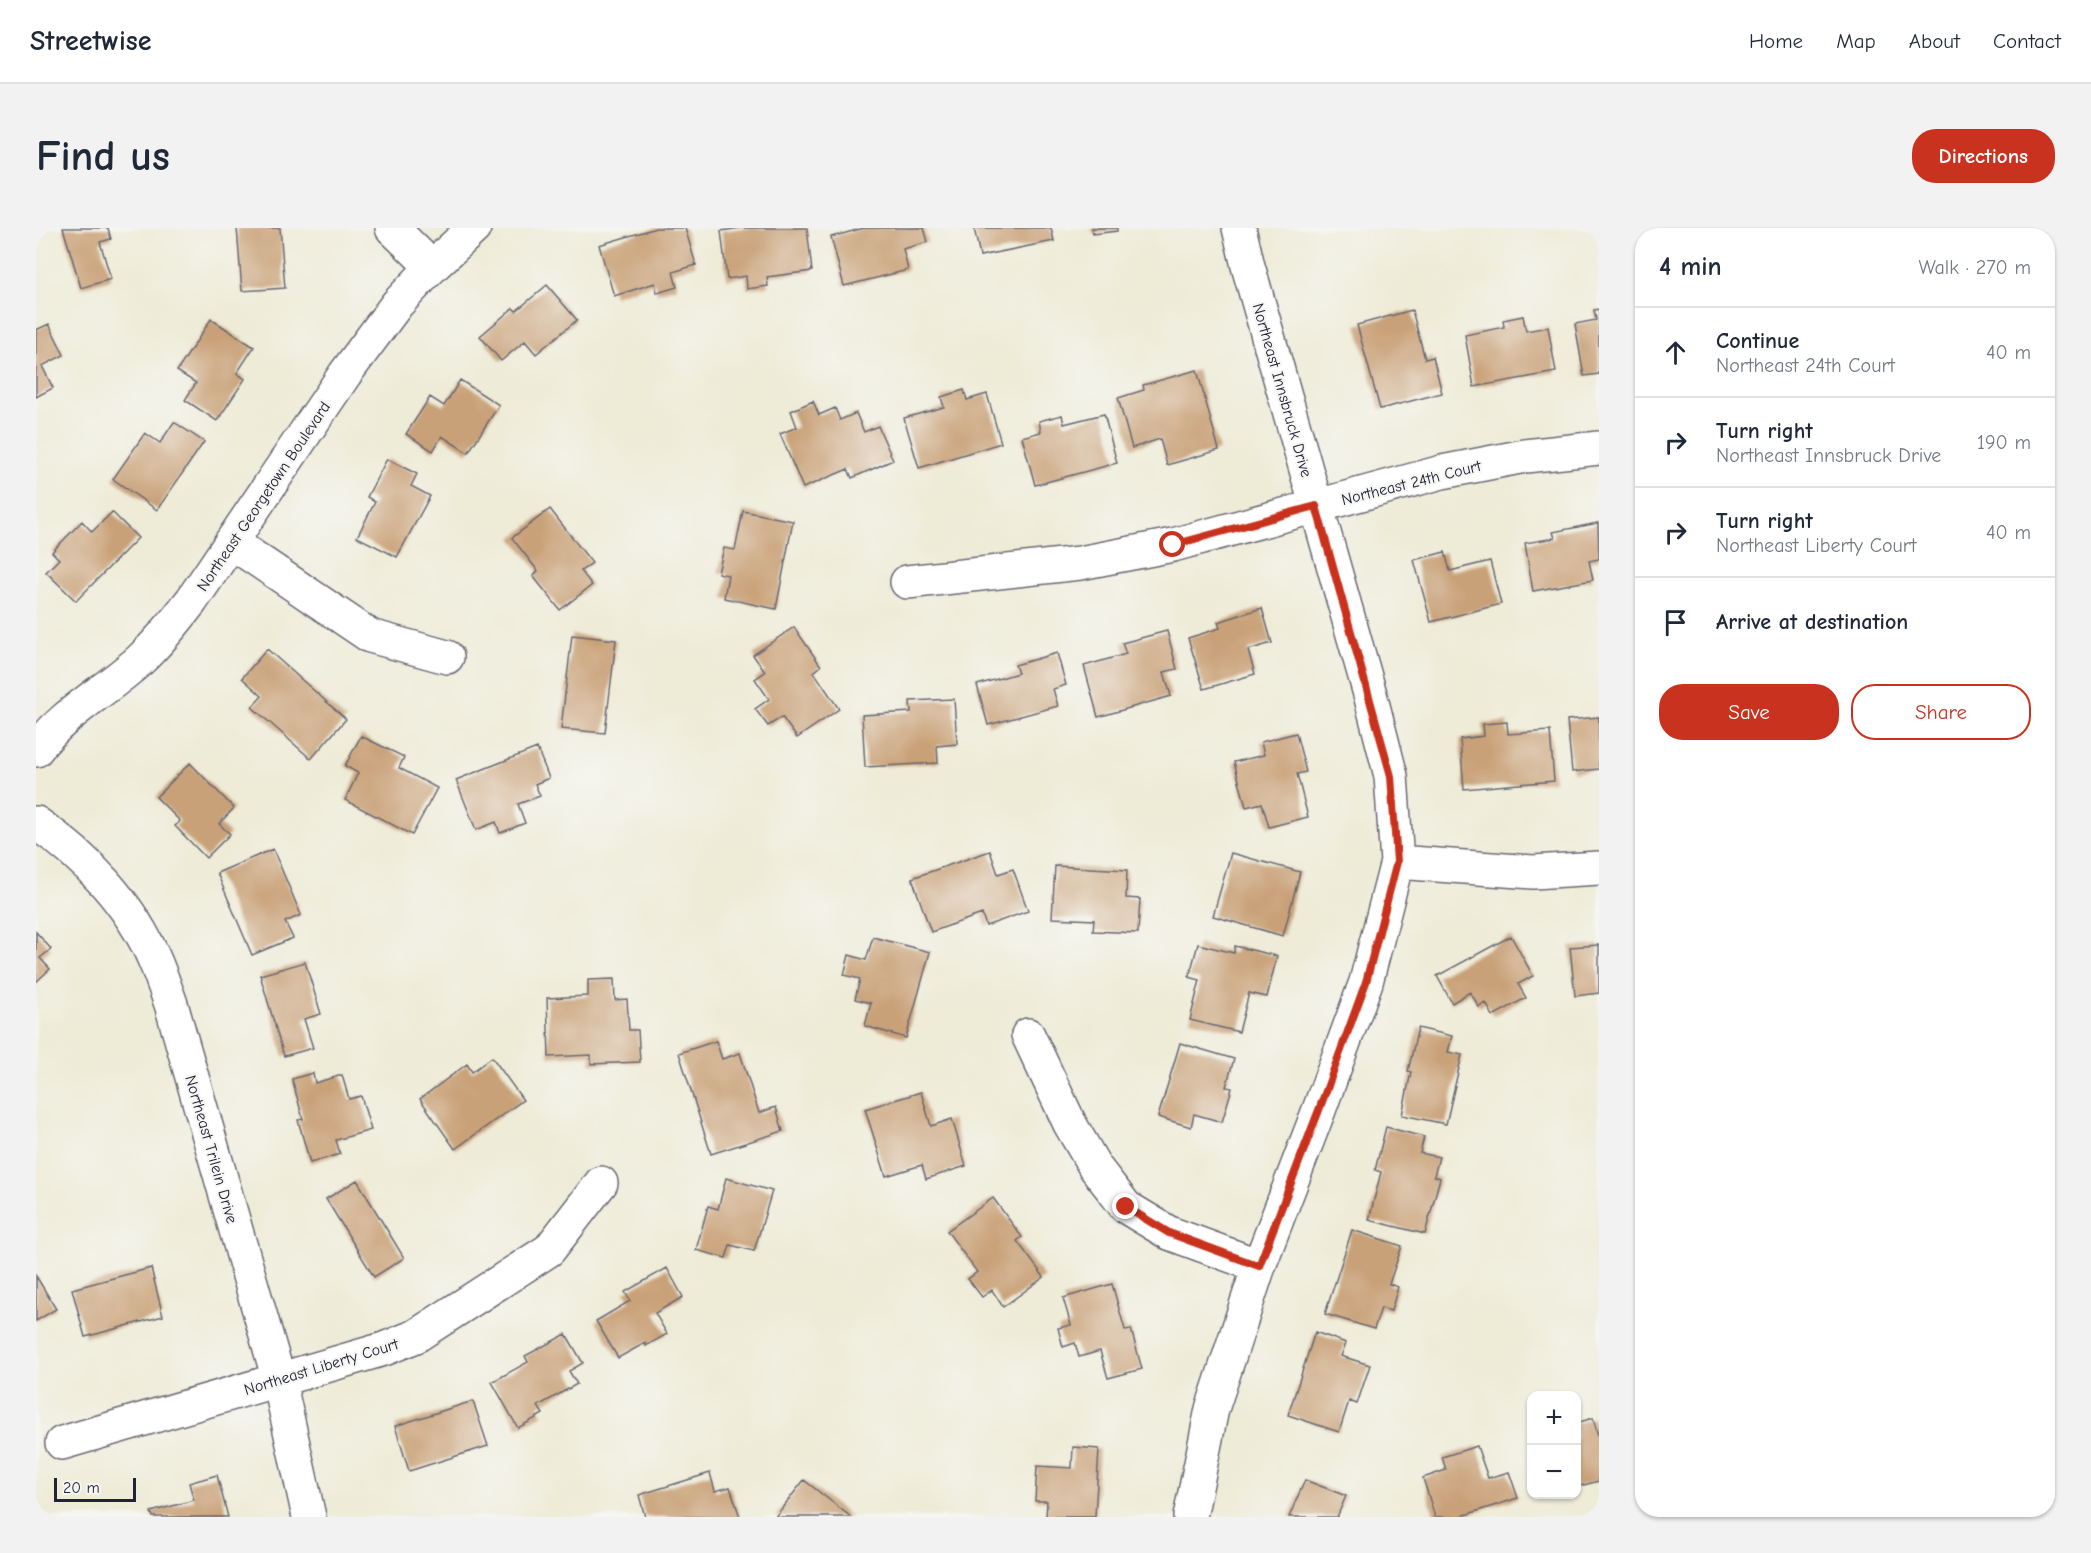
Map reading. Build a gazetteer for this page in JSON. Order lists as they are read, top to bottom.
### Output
{
  "streets": {
    "street": [
      "Northeast Innsbruck Drive",
      "Northeast 24th Court",
      "Northeast Georgetown Boulevard",
      "Northeast Trilein Drive",
      "Northeast Liberty Court"
    ]
  },
  "crossings": [
    ["Northeast Innsbruck Drive", "Northeast 24th Court"],
    ["Northeast Trilein Drive", "Northeast Liberty Court"]
  ],
  "scale_bar": "20 m",
  "page": {
    "header": "Streetwise",
    "nav": [
      "Home",
      "Map",
      "About",
      "Contact"
    ],
    "buttons": [
      "Directions",
      ["Save", "Share"]
    ],
    "title": "Find us",
    "heading": ["4 min", "Walk · 270 m"],
    "list": [
      ["Continue", "Northeast 24th Court", "40 m"],
      ["Turn right", "Northeast Innsbruck Drive", "190 m"],
      ["Turn right", "Northeast Liberty Court", "40 m"],
      "Arrive at destination"
    ],
    "map_buttons": ["+", "−"],
    "scale": "20 m"
  }
}
